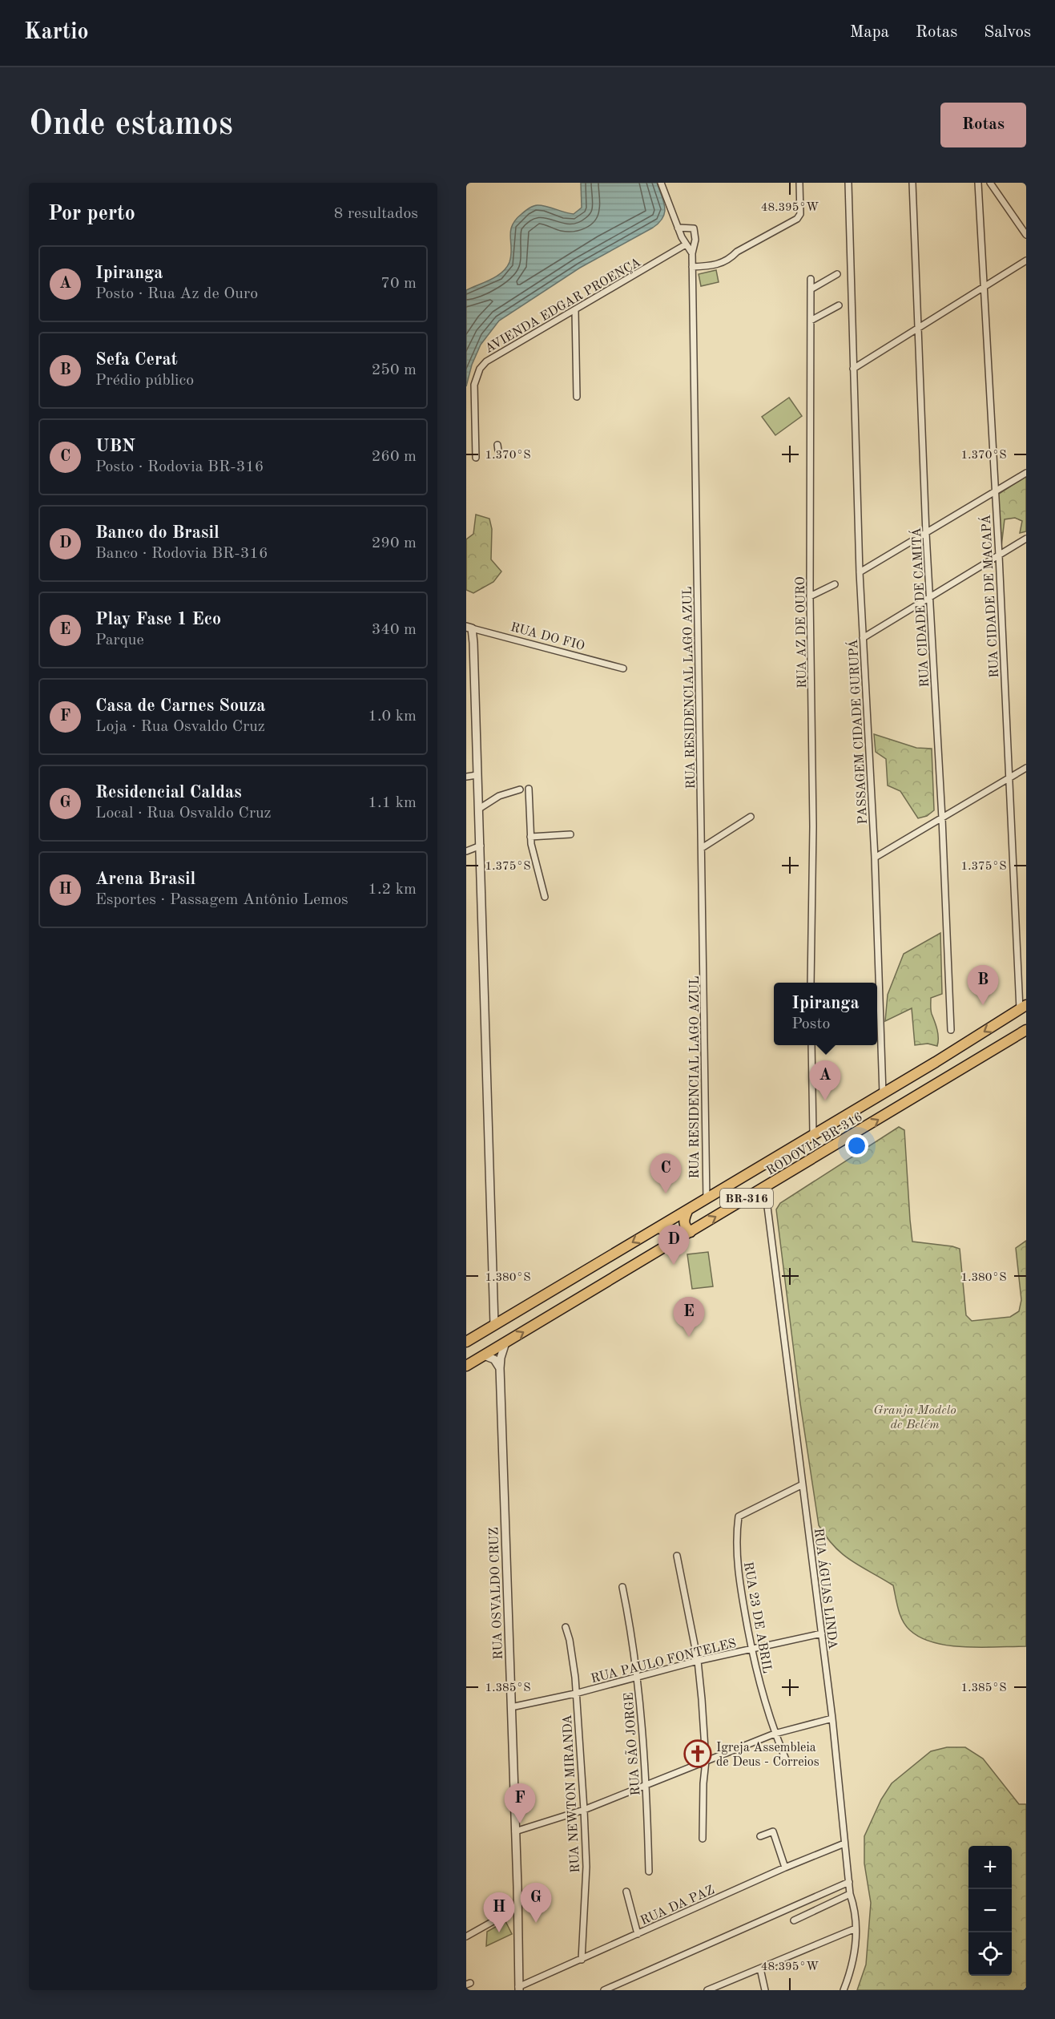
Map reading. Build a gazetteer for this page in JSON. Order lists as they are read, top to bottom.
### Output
{
  "streets": {
    "highway": ["RODOVIA BR-316", "BR-316"],
    "street": [
      "AVIENDA EDGAR PROENÇA",
      "RUA CIDADE DE MACAPÁ",
      "RUA CIDADE DE CAMITÁ",
      "RUA AZ DE OURO",
      "RUA DO FIO",
      "RUA RESIDENCIAL LAGO AZUL",
      "PASSAGEM CIDADE GURUPÁ",
      "RUA ÁGUAS LINDA",
      "RUA OSVALDO CRUZ",
      "RUA 23 DE ABRIL",
      "RUA PAULO FONTELES",
      "RUA SÃO JORGE",
      "RUA NEWTON MIRANDA",
      "RUA DA PAZ"
    ]
  },
  "crossings": [
    ["RUA CIDADE DE MACAPÁ", "RODOVIA BR-316"],
    ["RUA RESIDENCIAL LAGO AZUL", "RODOVIA BR-316"],
    ["PASSAGEM CIDADE GURUPÁ", "RODOVIA BR-316"],
    ["RODOVIA BR-316", "RUA ÁGUAS LINDA"],
    ["RODOVIA BR-316", "RUA OSVALDO CRUZ"],
    ["RUA ÁGUAS LINDA", "RUA 23 DE ABRIL"],
    ["RUA ÁGUAS LINDA", "RUA PAULO FONTELES"],
    ["RUA ÁGUAS LINDA", "RUA DA PAZ"],
    ["RUA OSVALDO CRUZ", "RUA PAULO FONTELES"],
    ["RUA OSVALDO CRUZ", "RUA DA PAZ"],
    ["RUA 23 DE ABRIL", "RUA PAULO FONTELES"],
    ["RUA PAULO FONTELES", "RUA SÃO JORGE"],
    ["RUA PAULO FONTELES", "RUA NEWTON MIRANDA"],
    ["RUA NEWTON MIRANDA", "RUA DA PAZ"]
  ],
  "parks": ["Granja Modelo de Belém"],
  "places": {
    "church": ["Igreja Assembleia de Deus - Correios"]
  },
  "page": {
    "header": "Kartio",
    "nav": ["Mapa", "Rotas", "Salvos"],
    "buttons": "Rotas",
    "title": "Onde estamos",
    "heading": ["Por perto", "8 resultados"],
    "list": [
      {
        "mark": "A",
        "name": "Ipiranga",
        "note": "Posto · Rua Az de Ouro",
        "value": "70 m"
      },
      {
        "mark": "B",
        "name": "Sefa Cerat",
        "note": "Prédio público",
        "value": "250 m"
      },
      {
        "mark": "C",
        "name": "UBN",
        "note": "Posto · Rodovia BR-316",
        "value": "260 m"
      },
      {
        "mark": "D",
        "name": "Banco do Brasil",
        "note": "Banco · Rodovia BR-316",
        "value": "290 m"
      },
      {
        "mark": "E",
        "name": "Play Fase 1 Eco",
        "note": "Parque",
        "value": "340 m"
      },
      {
        "mark": "F",
        "name": "Casa de Carnes Souza",
        "note": "Loja · Rua Osvaldo Cruz",
        "value": "1.0 km"
      },
      {
        "mark": "G",
        "name": "Residencial Caldas",
        "note": "Local · Rua Osvaldo Cruz",
        "value": "1.1 km"
      },
      {
        "mark": "H",
        "name": "Arena Brasil",
        "note": "Esportes · Passagem Antônio Lemos",
        "value": "1.2 km"
      }
    ],
    "pins": [
      "B",
      "A",
      "C",
      "D",
      "E",
      "F",
      "G",
      "H"
    ],
    "popup": ["Ipiranga", "Posto"],
    "map_buttons": ["+", "−"]
  },
  "coordinates": [
    "48.395°W",
    "1.370°S",
    "1.375°S",
    "1.380°S",
    "1.385°S"
  ]
}
